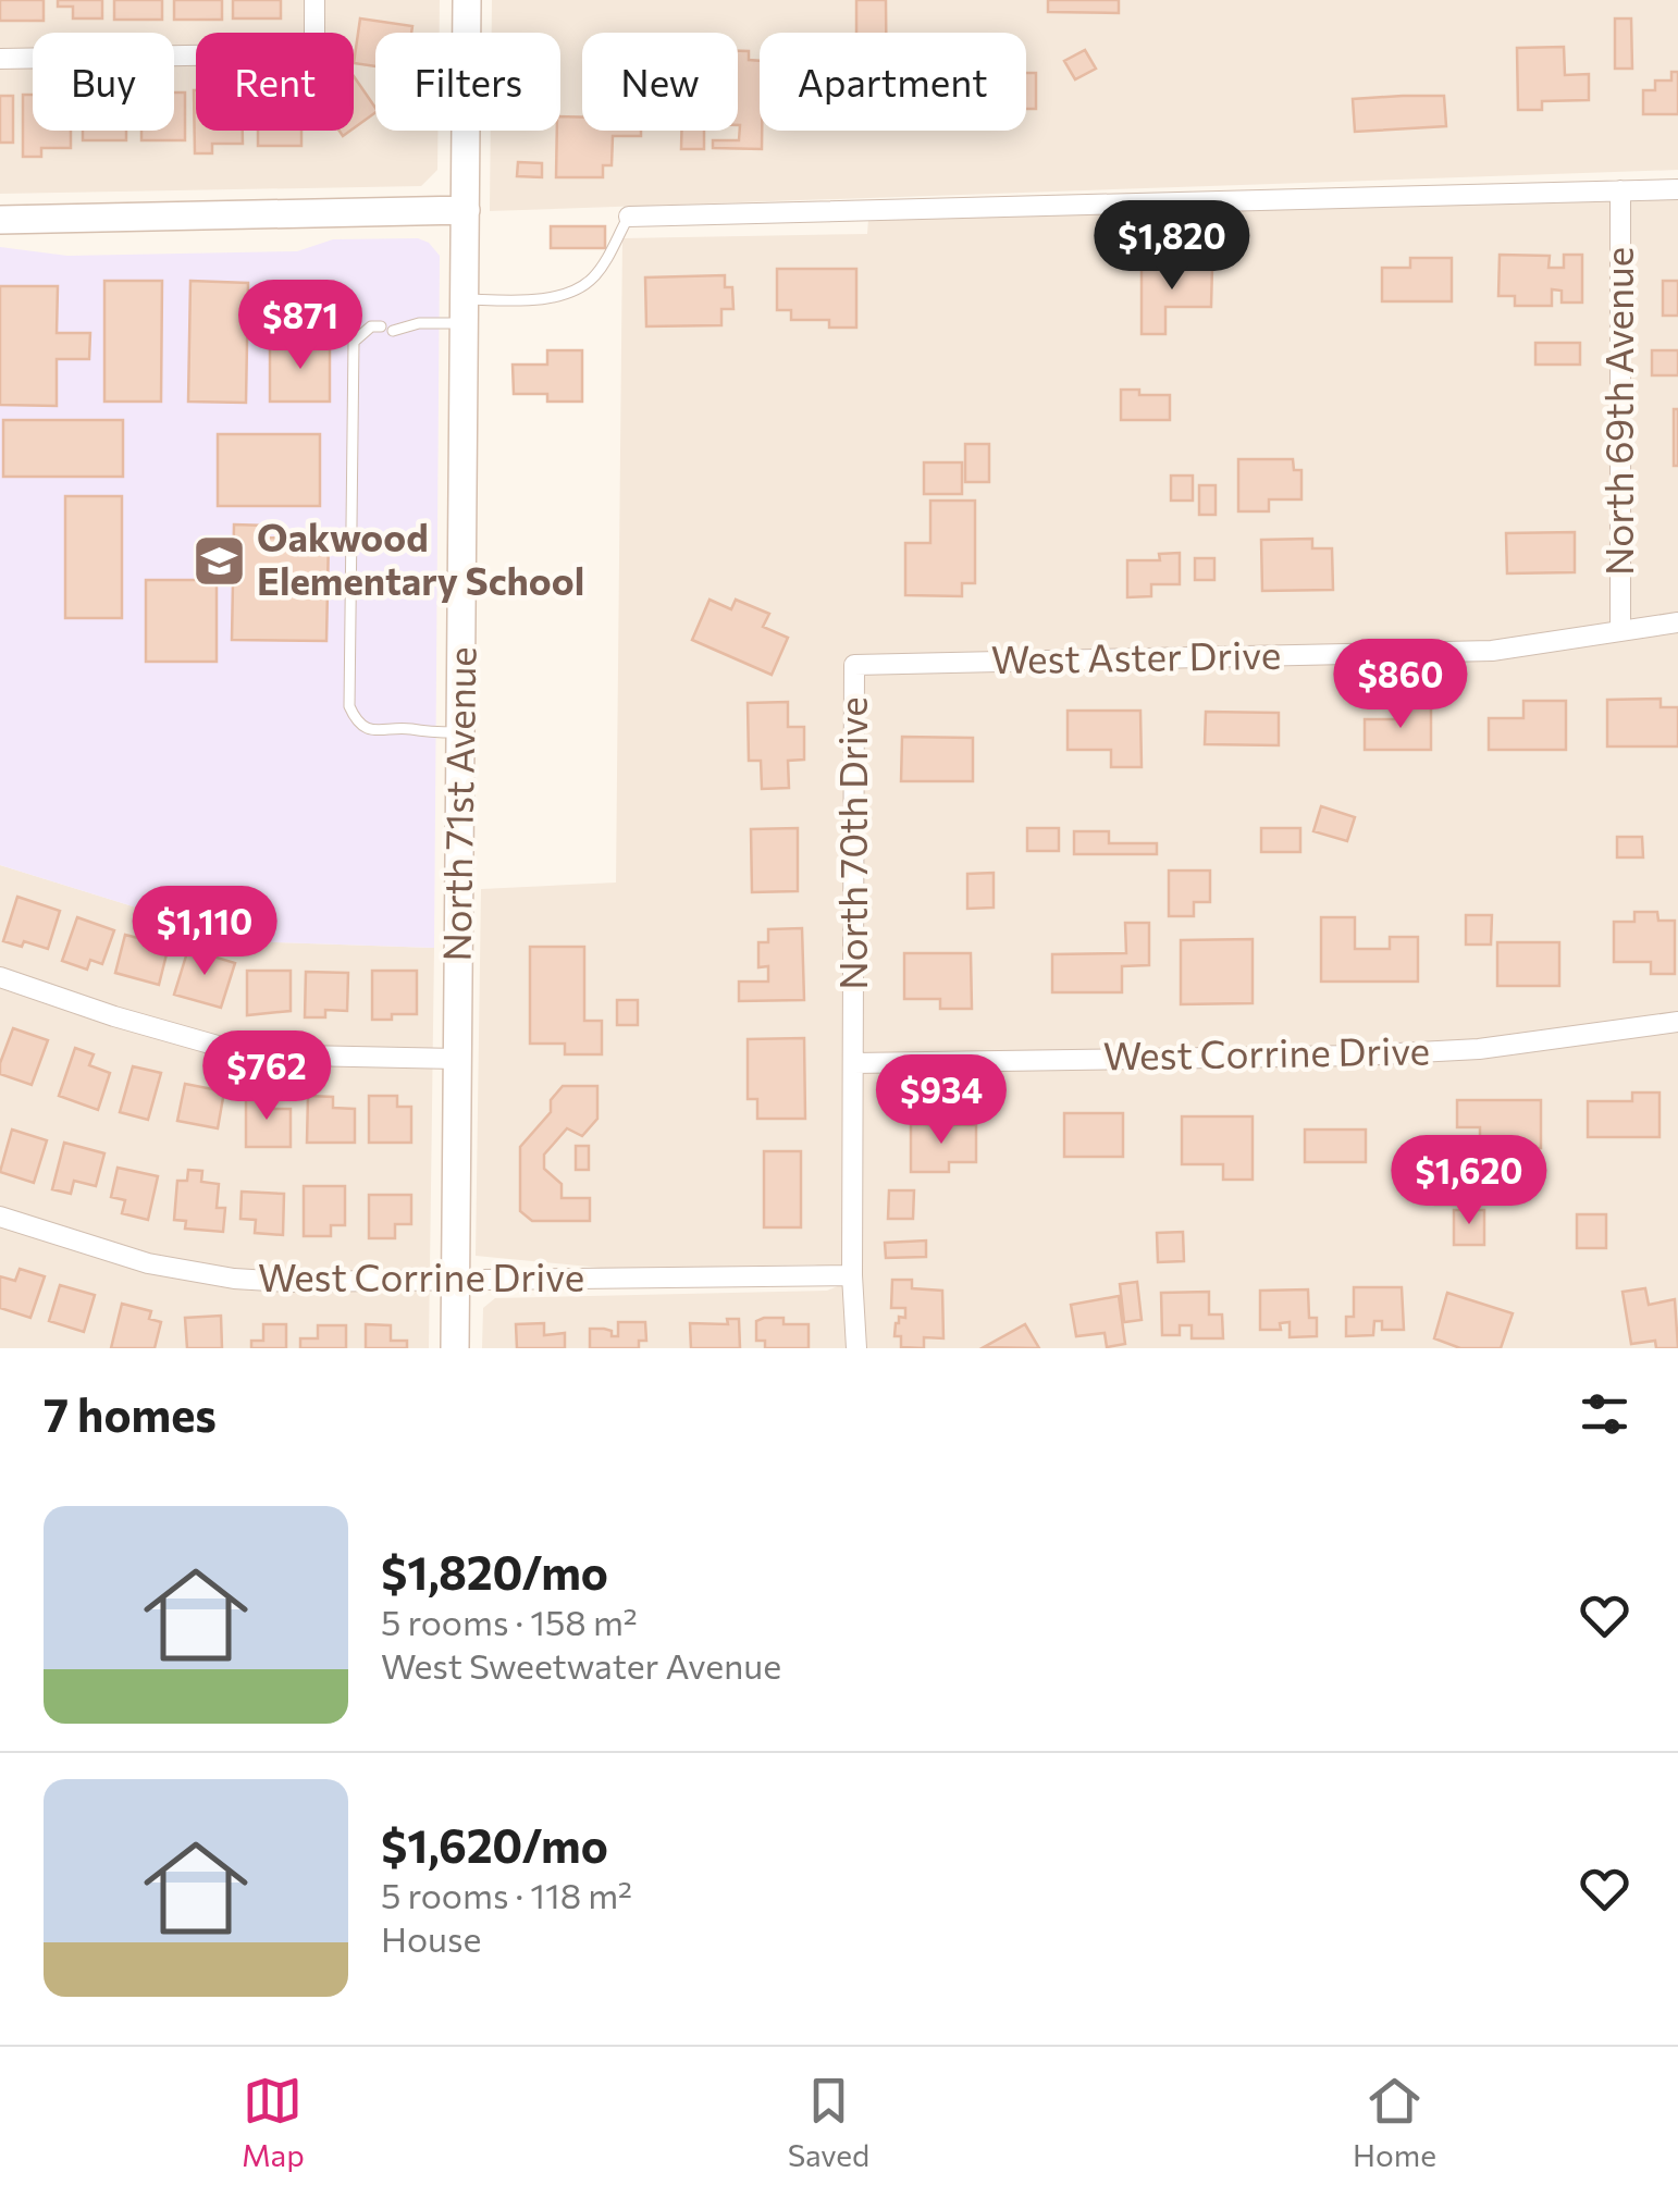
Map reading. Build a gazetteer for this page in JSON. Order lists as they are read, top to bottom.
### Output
{
  "streets": {
    "street": [
      "North 69th Avenue",
      "West Aster Drive",
      "North 71st Avenue",
      "North 70th Drive",
      "West Corrine Drive"
    ]
  },
  "crossings": [
    ["North 69th Avenue", "West Aster Drive"],
    ["West Aster Drive", "North 70th Drive"],
    ["North 71st Avenue", "West Corrine Drive"],
    ["North 70th Drive", "West Corrine Drive"]
  ],
  "places": {
    "school or university": ["Oakwood Elementary School"]
  },
  "page": {
    "chip": [
      "Buy",
      "Rent",
      "Filters",
      "New",
      "Apartment"
    ],
    "price": [
      "$1,820",
      "$871",
      "$860",
      "$1,110",
      "$762",
      "$934",
      "$1,620"
    ],
    "heading": "7 homes",
    "list": [
      {
        "name": "$1,820/mo",
        "note": "5 rooms · 158 m² · West Sweetwater Avenue"
      },
      {
        "name": "$1,620/mo",
        "note": "5 rooms · 118 m² · House"
      }
    ],
    "tabs": ["Map", "Saved", "Home"]
  }
}
